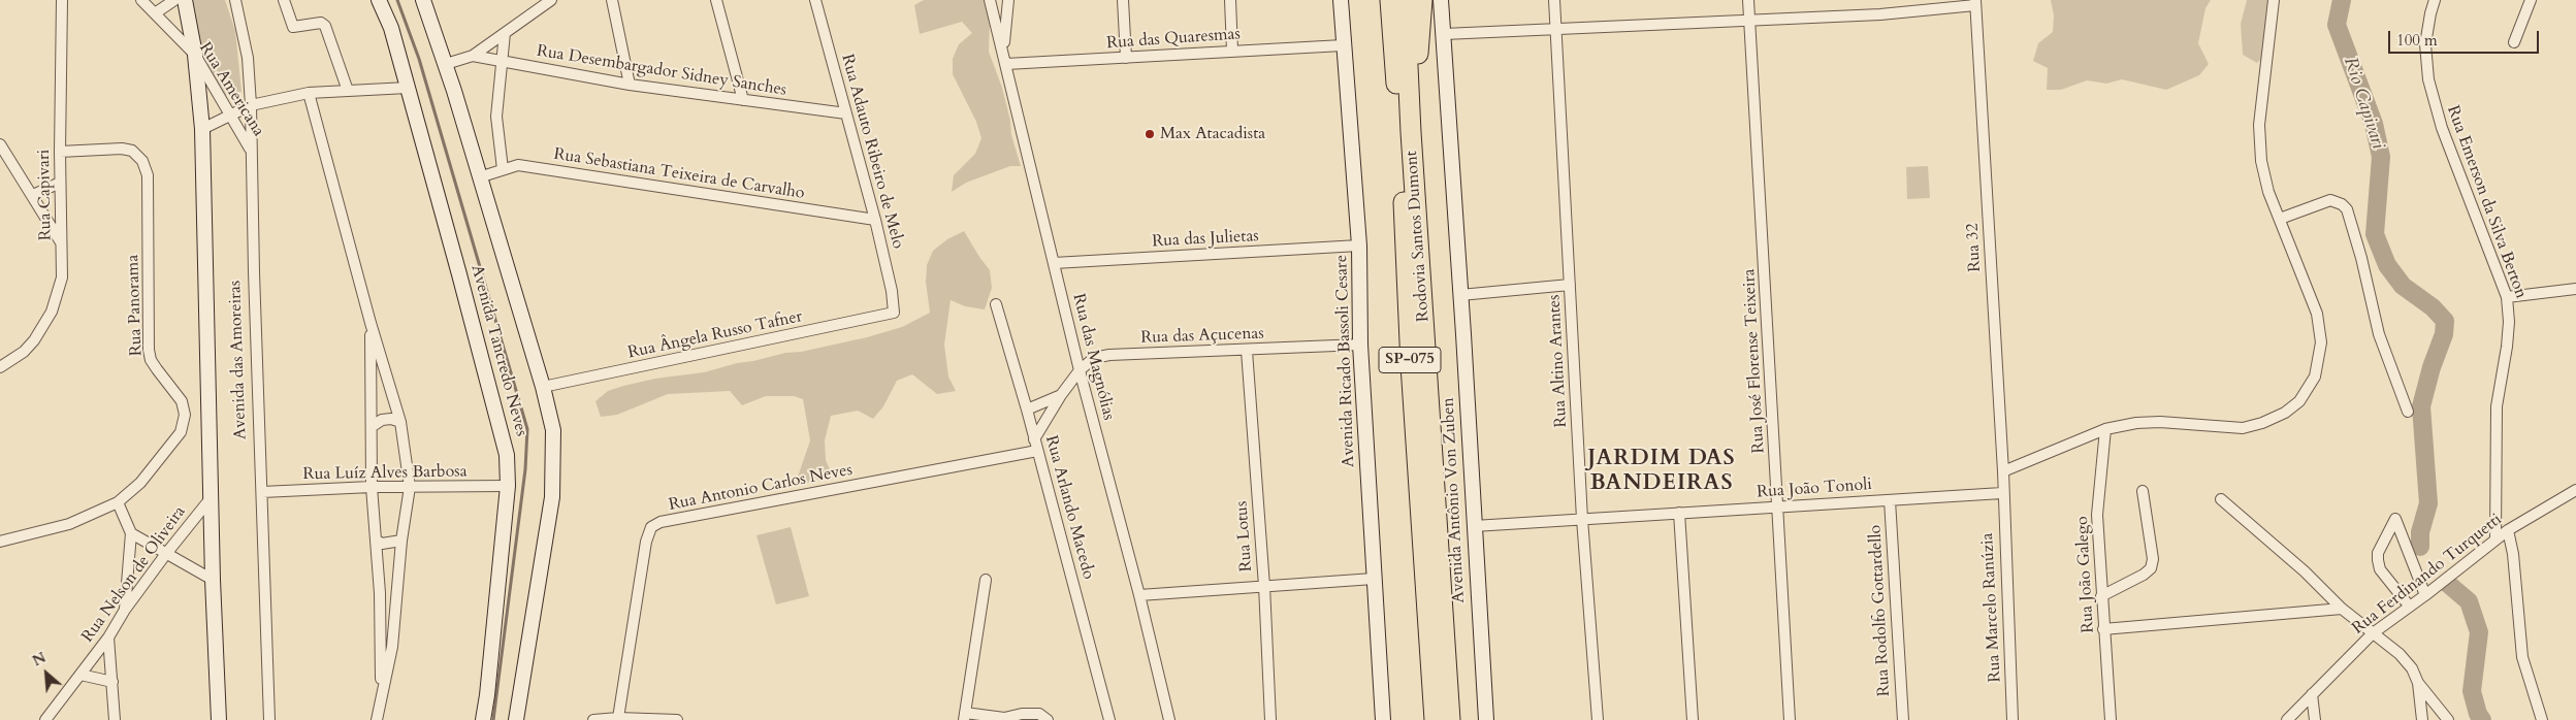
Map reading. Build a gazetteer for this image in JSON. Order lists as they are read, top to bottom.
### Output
{
  "streets": {
    "highway": ["Rodovia Santos Dumont", "SP-075"],
    "main road": [
      "Avenida Tancredo Neves",
      "Avenida das Amoreiras",
      "Avenida Ricado Bassoli Cesare",
      "Avenida Antônio Von Zuben"
    ],
    "street": [
      "Rua das Quaresmas",
      "Rua Desembargador Sidney Sanches",
      "Rua Americana",
      "Rua Adauto Ribeiro de Melo",
      "Rua Sebastiana Teixeira de Carvalho",
      "Rua Capivari",
      "Rua Emerson da Silva Berton",
      "Rua das Julietas",
      "Rua 32",
      "Rua Panorama",
      "Rua Ângela Russo Tafner",
      "Rua das Açucenas",
      "Rua das Magnólias",
      "Rua Altino Arantes",
      "Rua José Florense Teixeira",
      "Rua Luíz Alves Barbosa",
      "Rua Antonio Carlos Neves",
      "Rua João Tonoli",
      "Rua Arlando Macedo",
      "Rua Lotus",
      "Rua Nelson de Oliveira",
      "Rua João Galego",
      "Rua Ferdinando Turquetti",
      "Rua Marcelo Ranúzia",
      "Rua Rodolfo Gottardello"
    ]
  },
  "crossings": [
    ["Rua das Quaresmas", "Rua das Magnólias"],
    ["Rua das Quaresmas", "Avenida Ricado Bassoli Cesare"],
    ["Rua Desembargador Sidney Sanches", "Rua Adauto Ribeiro de Melo"],
    ["Rua Americana", "Avenida das Amoreiras"],
    ["Rua Adauto Ribeiro de Melo", "Rua Sebastiana Teixeira de Carvalho"],
    ["Rua Adauto Ribeiro de Melo", "Rua Ângela Russo Tafner"],
    ["Rua Capivari", "Rua Panorama"],
    ["Rua Emerson da Silva Berton", "Rua Ferdinando Turquetti"],
    ["Rua das Julietas", "Rua das Magnólias"],
    ["Rua das Julietas", "Avenida Ricado Bassoli Cesare"],
    ["Rua 32", "Rua João Tonoli"],
    ["Rua 32", "Rua Marcelo Ranúzia"],
    ["Rua das Açucenas", "Rua das Magnólias"],
    ["Rua das Açucenas", "Avenida Ricado Bassoli Cesare"],
    ["Rua das Açucenas", "Rua Arlando Macedo"],
    ["Rua das Açucenas", "Rua Lotus"],
    ["Avenida Tancredo Neves", "Rua Luíz Alves Barbosa"],
    ["Avenida das Amoreiras", "Rua Luíz Alves Barbosa"],
    ["Avenida das Amoreiras", "Rua Nelson de Oliveira"],
    ["Rua Altino Arantes", "Rua João Tonoli"],
    ["Rua José Florense Teixeira", "Rua João Tonoli"],
    ["Rua Antonio Carlos Neves", "Rua Arlando Macedo"],
    ["Rua João Tonoli", "Avenida Antônio Von Zuben"],
    ["Rua João Tonoli", "Rua Marcelo Ranúzia"],
    ["Rua João Tonoli", "Rua Rodolfo Gottardello"]
  ],
  "districts": ["JARDIM DAS BANDEIRAS"],
  "water": ["Rio Capivari"],
  "places": ["Max Atacadista"],
  "scale_bar": "100 m",
  "north": "top left"
}
